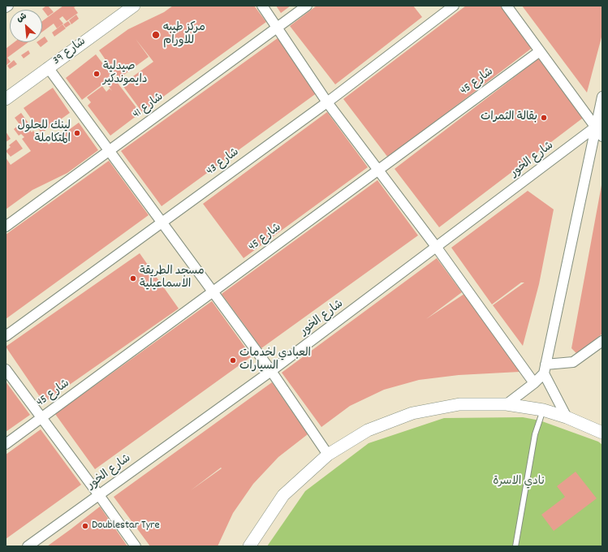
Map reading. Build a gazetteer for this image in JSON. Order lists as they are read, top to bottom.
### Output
{
  "streets": {
    "street": [
      "شارع 39",
      "شارع 45",
      "شارع 41",
      "شارع الخور",
      "شارع 43"
    ]
  },
  "parks": ["نادي الاسرة"],
  "places": [
    "مركز طيبه للاورام",
    "صيدلية دايموندكير",
    "بقالة الثمرات",
    "لينك للحلول المتكاملة",
    "مسجد الطريقة الاسماعيلية",
    "العبادي لخدمات السيارات",
    "Doublestar Tyre"
  ],
  "north": "top left"
}
